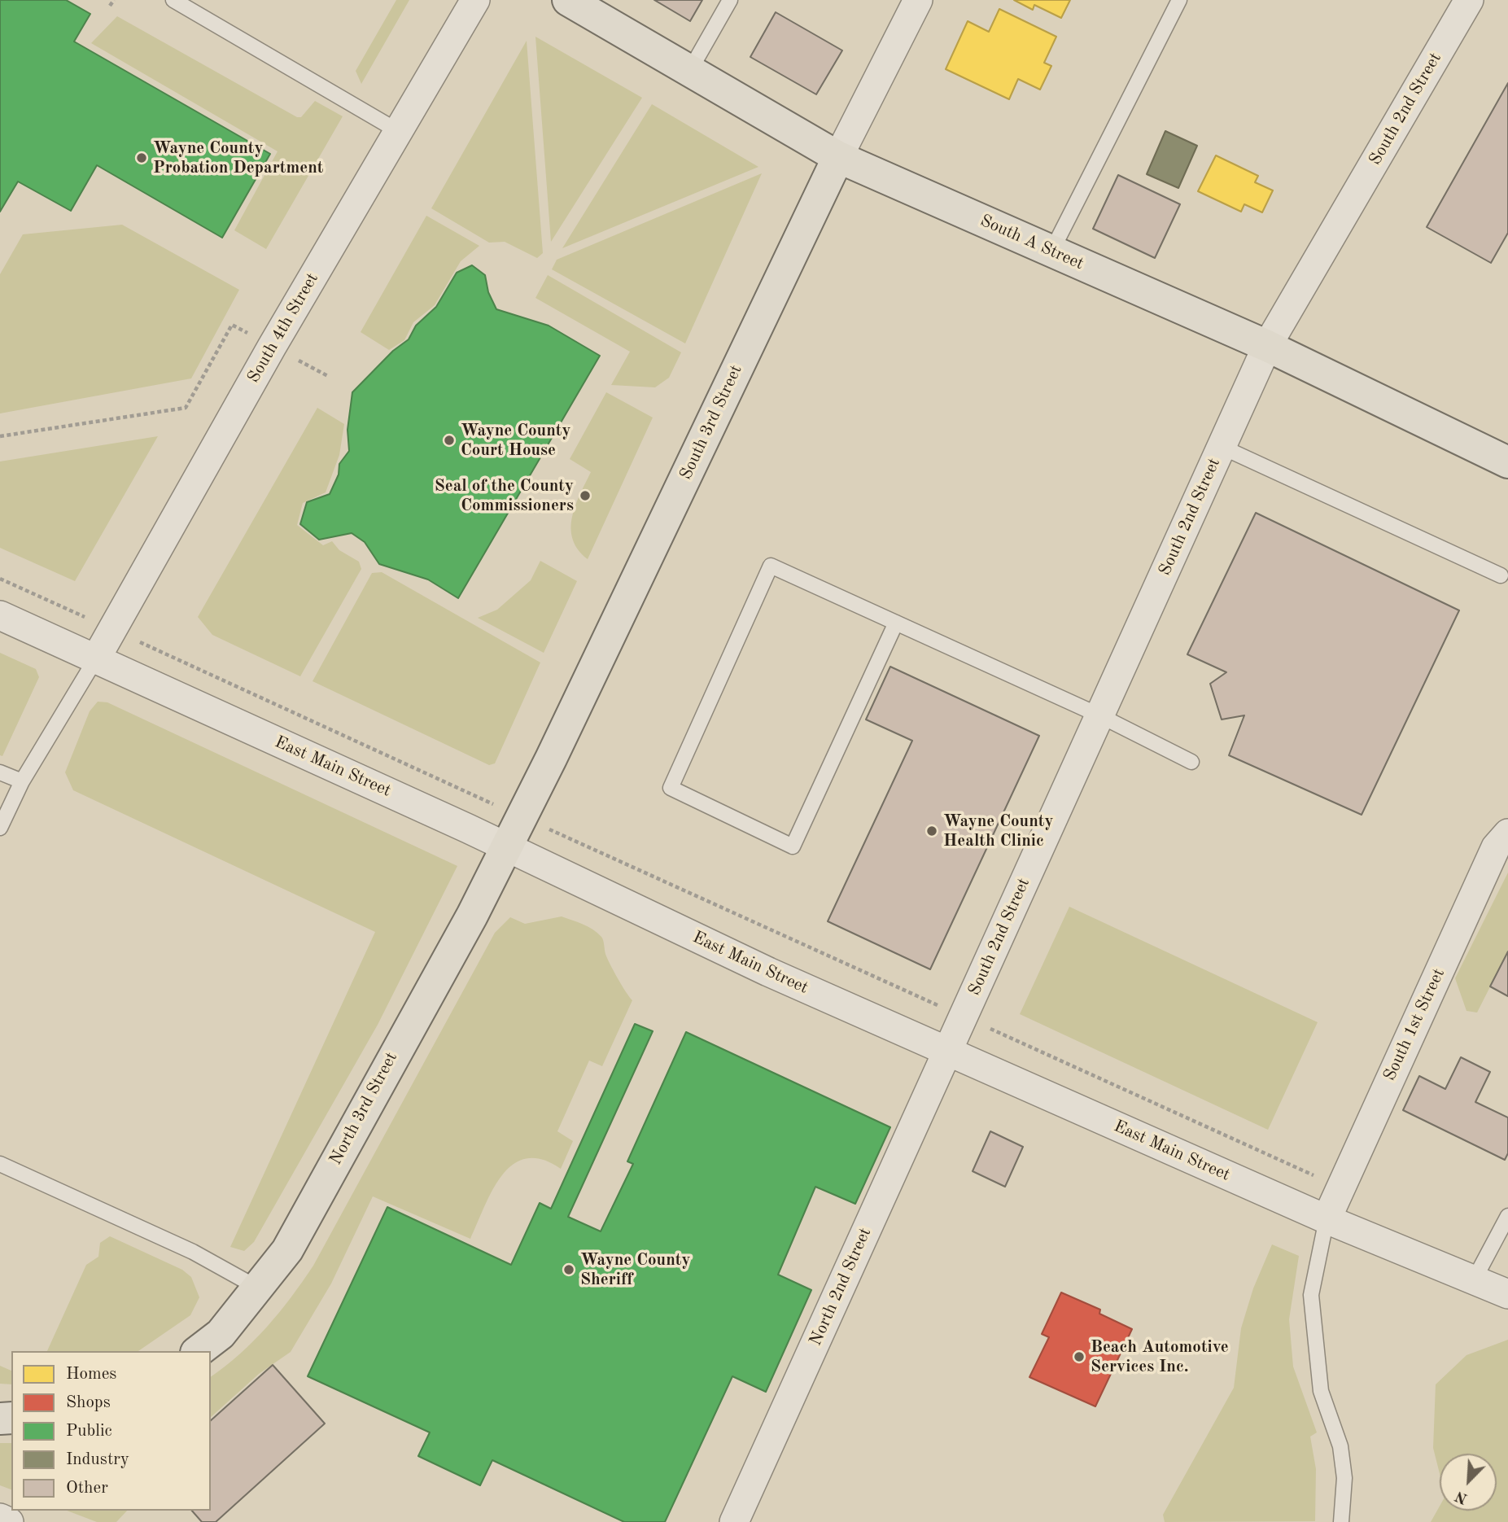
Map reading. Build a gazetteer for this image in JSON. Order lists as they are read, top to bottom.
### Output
{
  "streets": {
    "main road": ["South A Street", "South 3rd Street", "North 3rd Street"],
    "street": [
      "South 2nd Street",
      "South 4th Street",
      "East Main Street",
      "South 1st Street",
      "North 2nd Street"
    ]
  },
  "crossings": [
    ["South 2nd Street", "South A Street"],
    ["South 2nd Street", "East Main Street"],
    ["South 2nd Street", "North 2nd Street"],
    ["South A Street", "South 3rd Street"],
    ["South 4th Street", "East Main Street"],
    ["South 3rd Street", "East Main Street"],
    ["South 3rd Street", "North 3rd Street"],
    ["East Main Street", "South 1st Street"],
    ["East Main Street", "North 3rd Street"],
    ["East Main Street", "North 2nd Street"]
  ],
  "places": [
    "Wayne County Probation Department",
    "Wayne County Court House",
    "Seal of the County Commissioners",
    "Wayne County Health Clinic",
    "Wayne County Sheriff",
    "Beach Automotive Services Inc."
  ],
  "legend": [
    "Homes",
    "Shops",
    "Public",
    "Industry",
    "Other"
  ],
  "north": "bottom left"
}
